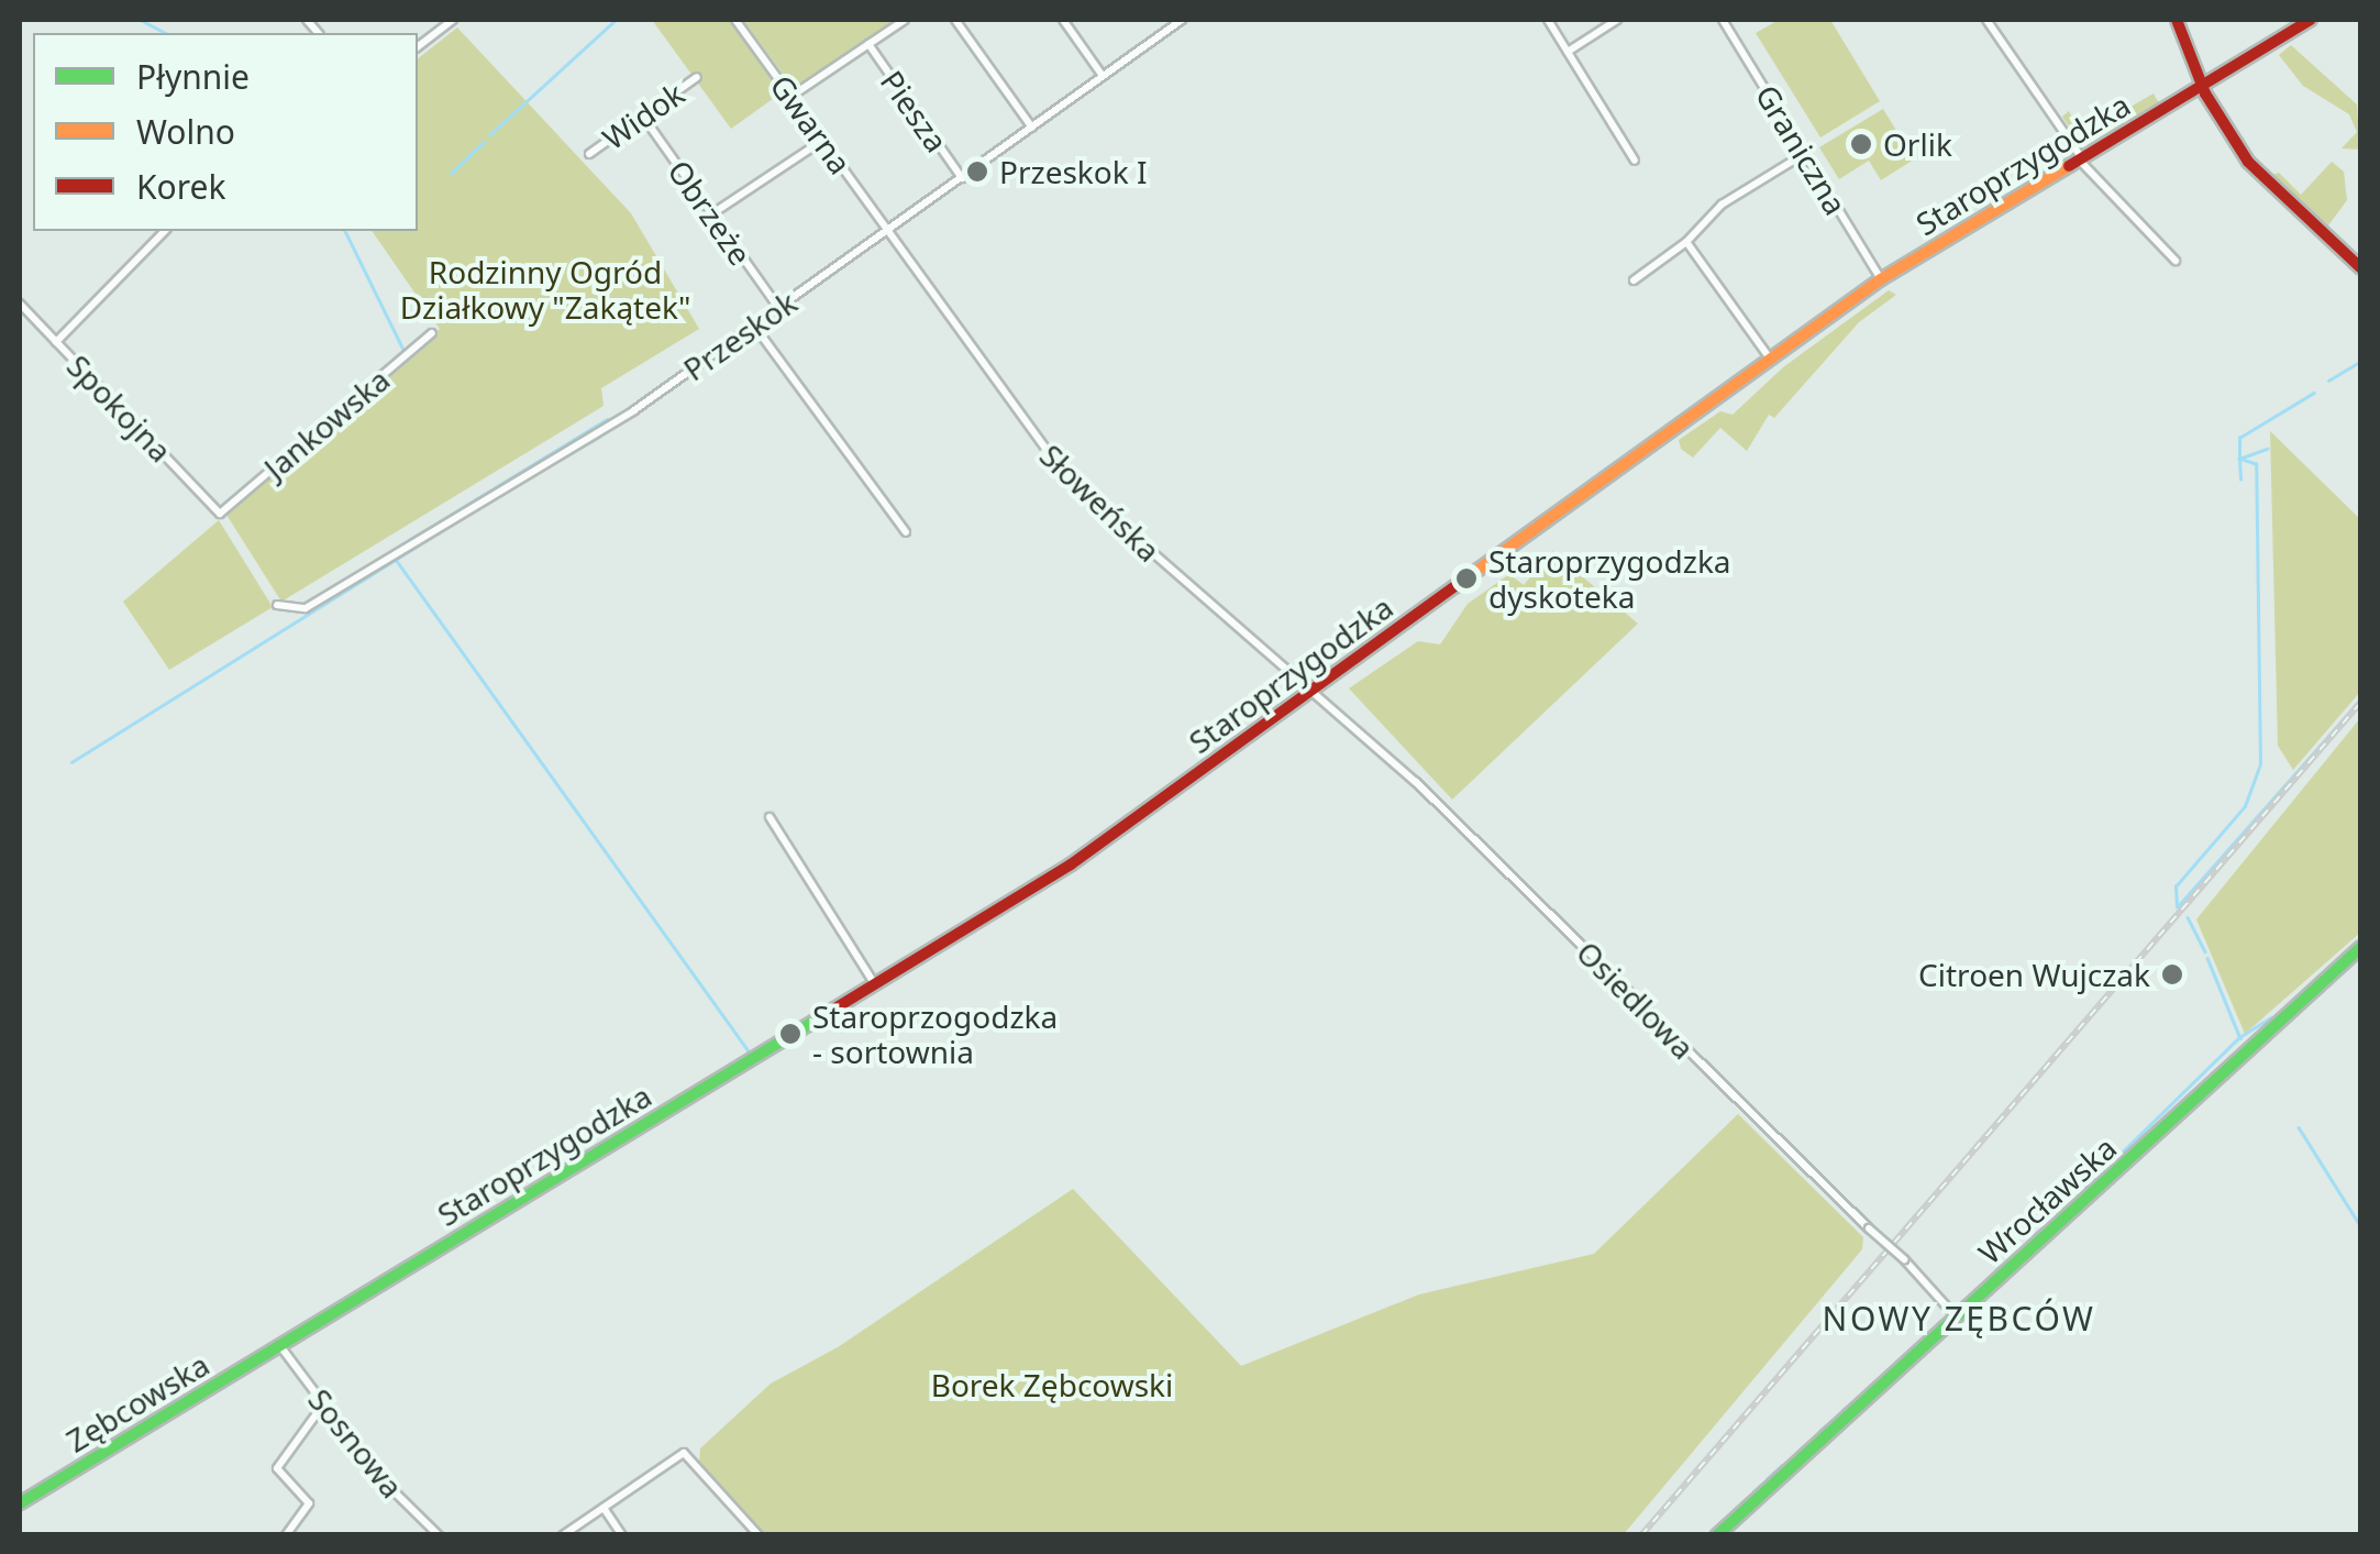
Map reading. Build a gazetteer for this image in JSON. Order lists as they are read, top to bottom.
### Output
{
  "streets": {
    "street": [
      "Piesza",
      "Widok",
      "Gwarna",
      "Graniczna",
      "Staroprzygodzka",
      "Obrzeże",
      "Przeskok",
      "Spokojna",
      "Jankowska",
      "Słoweńska",
      "Osiedlowa",
      "Wrocławska",
      "Zębcowska",
      "Sosnowa"
    ]
  },
  "crossings": [
    ["Piesza", "Gwarna"],
    ["Piesza", "Przeskok"],
    ["Widok", "Obrzeże"],
    ["Gwarna", "Przeskok"],
    ["Gwarna", "Słoweńska"],
    ["Graniczna", "Staroprzygodzka"],
    ["Staroprzygodzka", "Słoweńska"],
    ["Staroprzygodzka", "Osiedlowa"],
    ["Staroprzygodzka", "Zębcowska"],
    ["Staroprzygodzka", "Sosnowa"],
    ["Obrzeże", "Przeskok"],
    ["Przeskok", "Słoweńska"],
    ["Spokojna", "Jankowska"],
    ["Słoweńska", "Osiedlowa"],
    ["Osiedlowa", "Wrocławska"],
    ["Zębcowska", "Sosnowa"]
  ],
  "districts": ["NOWY ZĘBCÓW"],
  "parks": ["Rodzinny Ogród Działkowy \"Zakątek\"", "Borek Zębcowski"],
  "places": [
    "Orlik",
    "Przeskok I",
    "Staroprzygodzka dyskoteka",
    "Citroen Wujczak",
    "Staroprzogodzka - sortownia"
  ],
  "legend": ["Płynnie", "Wolno", "Korek"]
}
